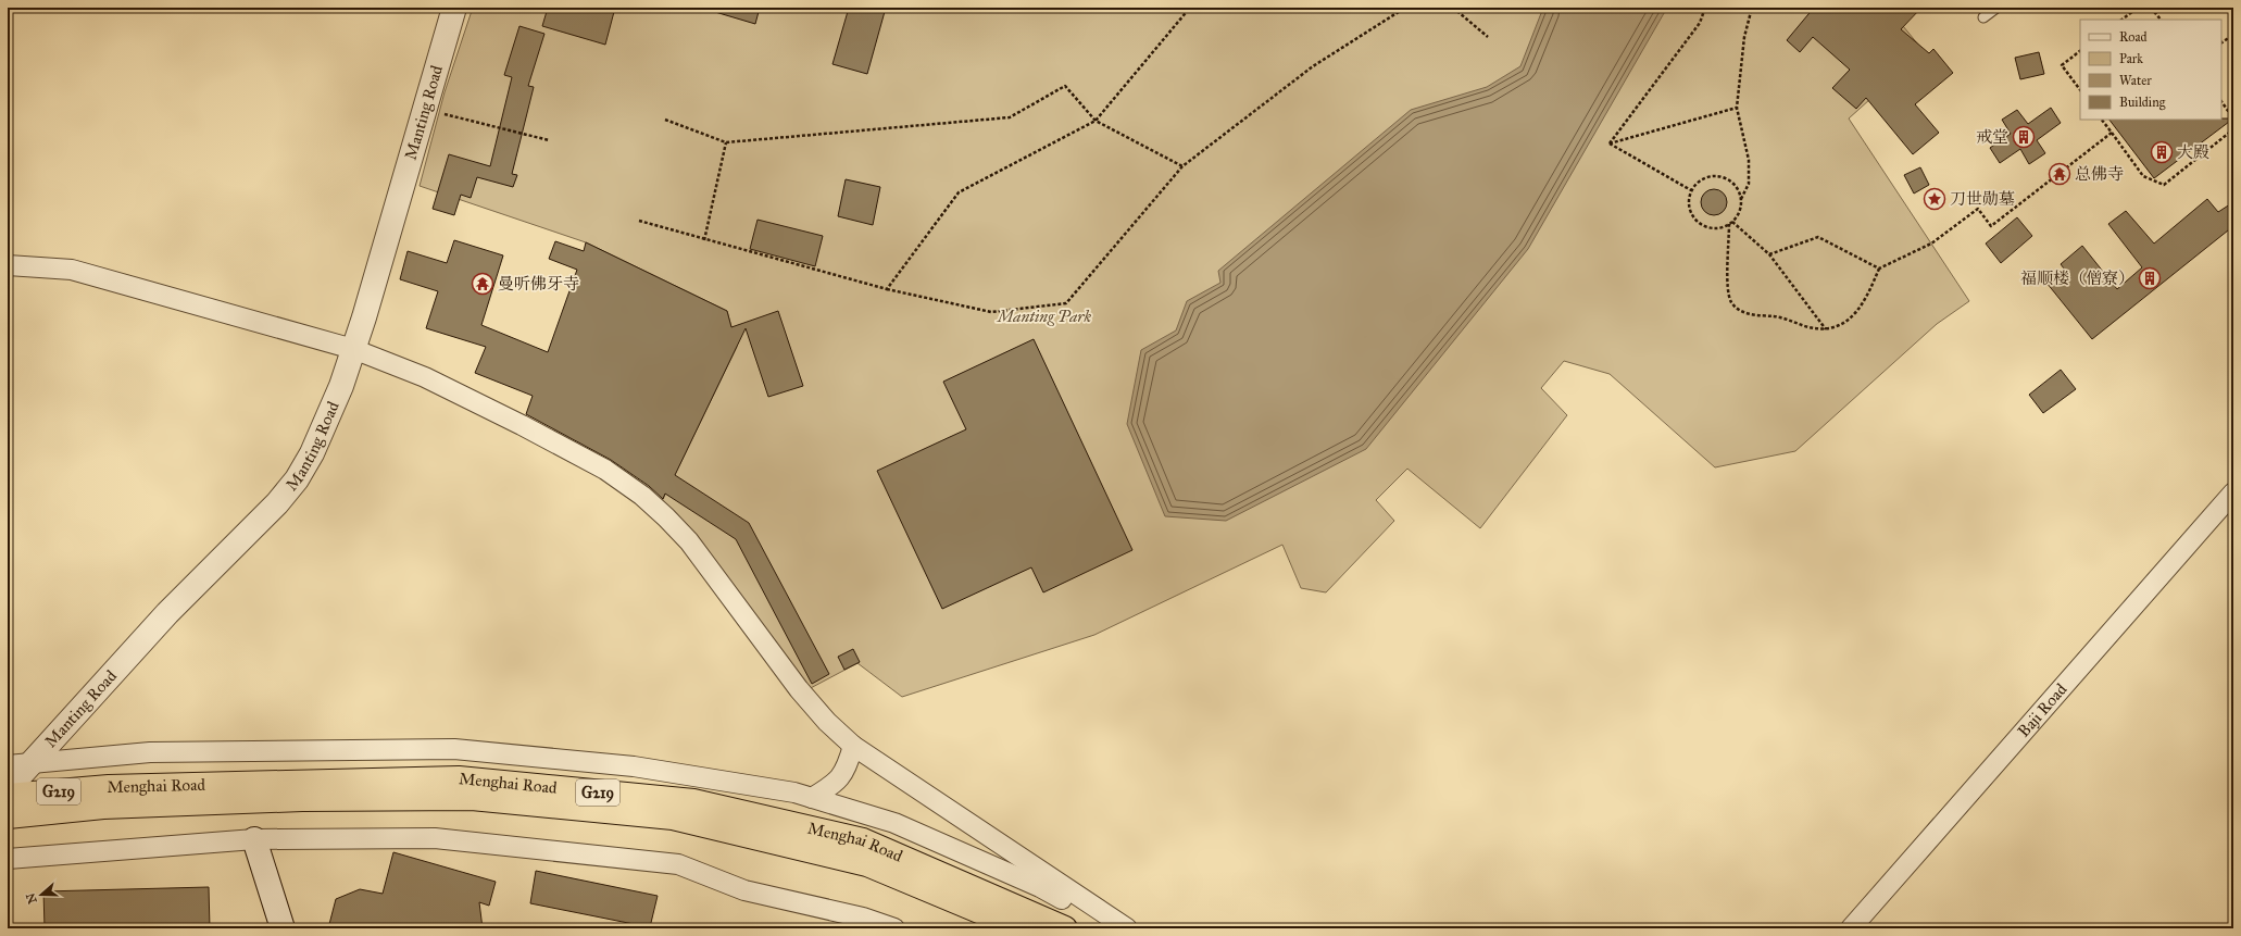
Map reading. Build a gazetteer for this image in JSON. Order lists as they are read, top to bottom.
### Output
{
  "streets": {
    "highway": ["Menghai Road", "G219"],
    "street": ["Manting Road", "Baji Road"]
  },
  "parks": ["Manting Park"],
  "places": {
    "building": ["戒堂", "大殿", "福顺楼（僧寮）"],
    "temple": ["总佛寺", "曼听佛牙寺"],
    "place": ["刀世勋墓"]
  },
  "legend": [
    "Road",
    "Park",
    "Water",
    "Building"
  ],
  "north": "left"
}
